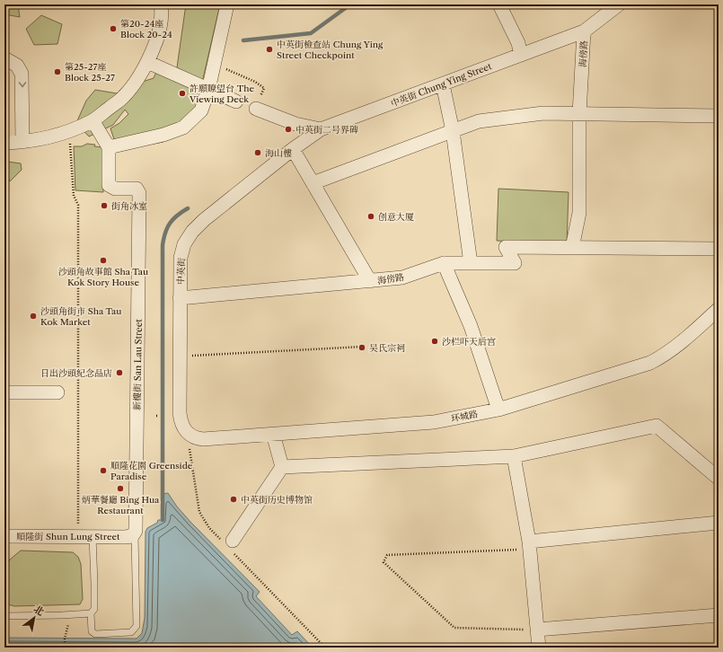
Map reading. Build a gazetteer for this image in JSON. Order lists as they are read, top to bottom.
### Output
{
  "streets": {
    "street": [
      "海傍路",
      "中英街 Chung Ying Street",
      "中英街",
      "新樓街 San Lau Street",
      "环城路",
      "順隆街 Shun Lung Street"
    ]
  },
  "crossings": [
    ["海傍路", "中英街 Chung Ying Street"],
    ["海傍路", "中英街"],
    ["中英街 Chung Ying Street", "中英街"],
    ["中英街", "环城路"],
    ["新樓街 San Lau Street", "順隆街 Shun Lung Street"]
  ],
  "places": [
    "第20-24座 Block 20-24",
    "中英街檢查站 Chung Ying Street Checkpoint",
    "第25-27座 Block 25-27",
    "許願瞭望台 The Viewing Deck",
    "中英街二号界碑",
    "海山樓",
    "街角冰室",
    "创意大厦",
    "沙頭角故事館 Sha Tau Kok Story House",
    "沙頭角街市 Sha Tau Kok Market",
    "沙栏吓天后宫",
    "吴氏宗祠",
    "日出沙頭紀念品店",
    "順隆花園 Greenside Paradise",
    "炳華餐廳 Bing Hua Restaurant",
    "中英街历史博物馆"
  ],
  "north": "top right"
}
